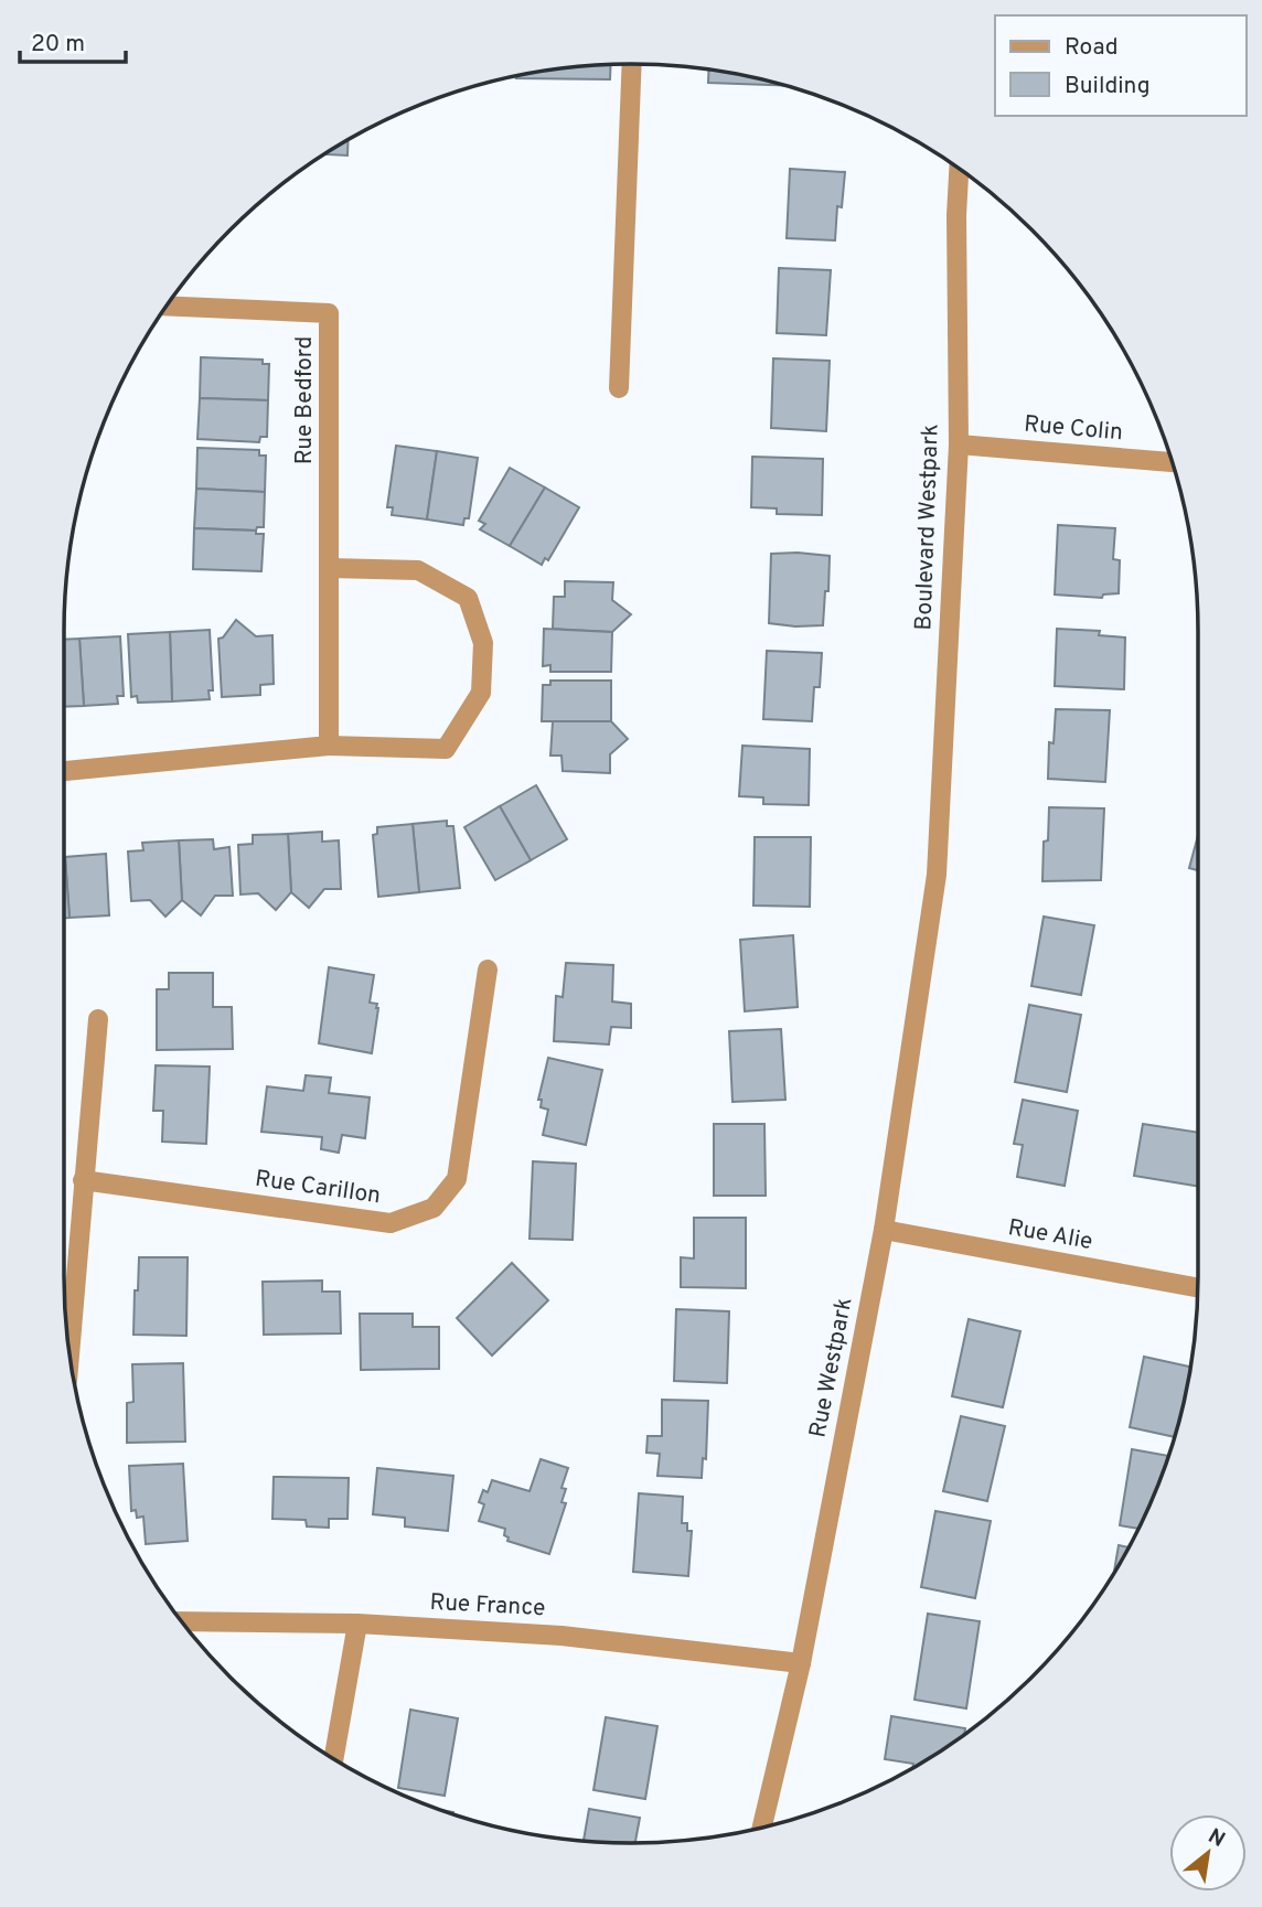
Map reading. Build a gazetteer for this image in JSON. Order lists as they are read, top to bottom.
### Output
{
  "streets": {
    "street": [
      "Rue Bedford",
      "Rue Colin",
      "Boulevard Westpark",
      "Rue Carillon",
      "Rue Alie",
      "Rue Westpark",
      "Rue France"
    ]
  },
  "crossings": [
    ["Rue Colin", "Boulevard Westpark"],
    ["Boulevard Westpark", "Rue Westpark"],
    ["Rue Alie", "Rue Westpark"],
    ["Rue Westpark", "Rue France"]
  ],
  "legend": ["Road", "Building"],
  "scale_bar": "20 m",
  "north": "top right"
}
